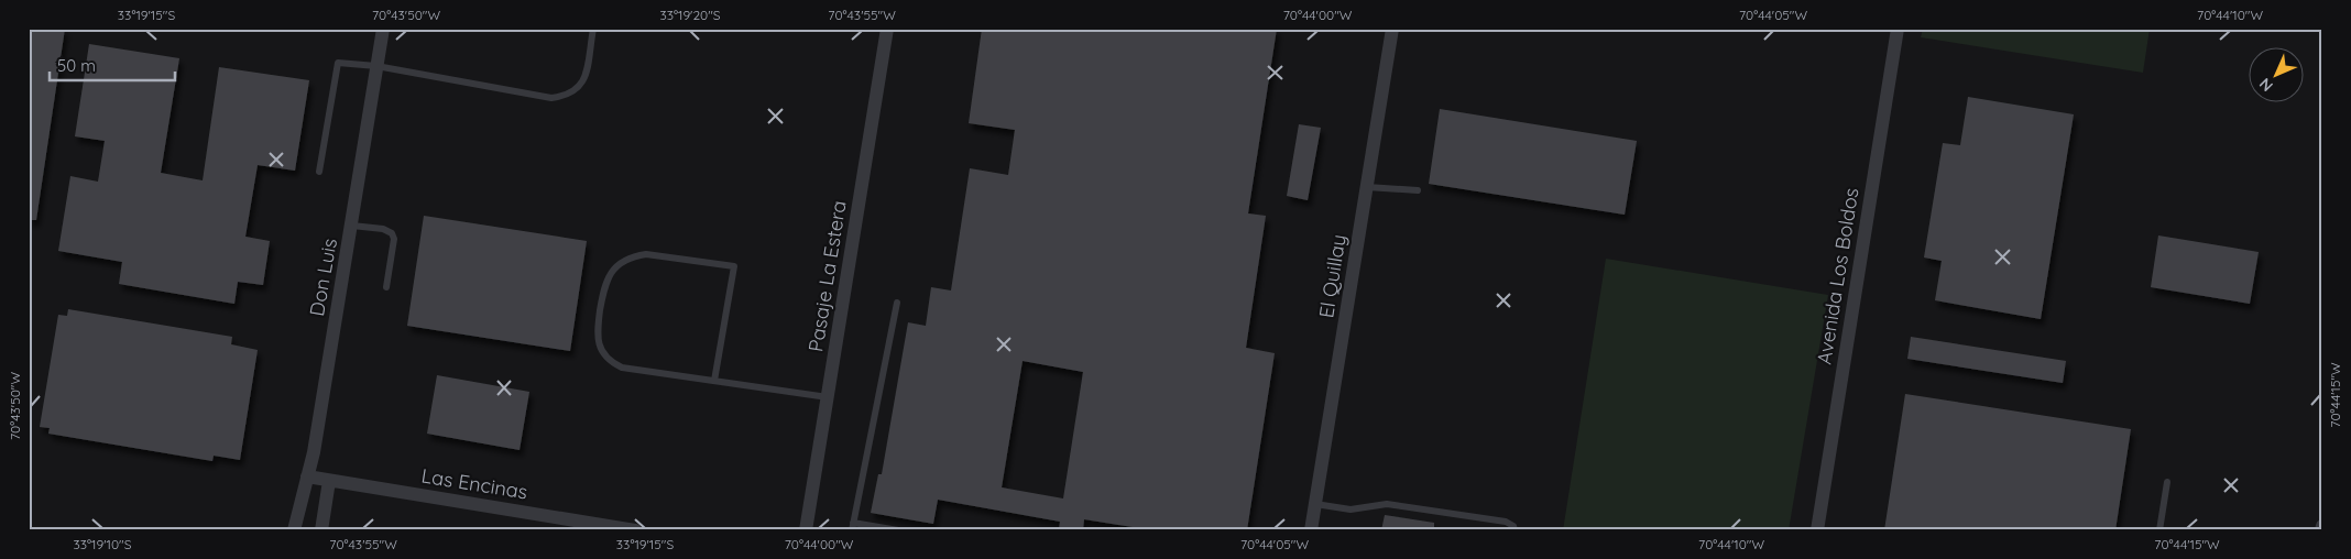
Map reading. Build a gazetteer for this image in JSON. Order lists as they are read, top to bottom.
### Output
{
  "streets": {
    "street": [
      "Pasaje La Estera",
      "El Quillay",
      "Avenida Los Boldos",
      "Don Luis",
      "Las Encinas"
    ]
  },
  "crossings": [
    ["Don Luis", "Las Encinas"]
  ],
  "scale_bar": "50 m",
  "north": "bottom left",
  "coordinates": [
    "33°19'15\"S",
    "70°43'50\"W",
    "33°19'20\"S",
    "70°43'55\"W",
    "70°44'00\"W",
    "70°44'05\"W",
    "70°44'10\"W",
    "70°44'15\"W",
    "33°19'10\"S"
  ]
}
